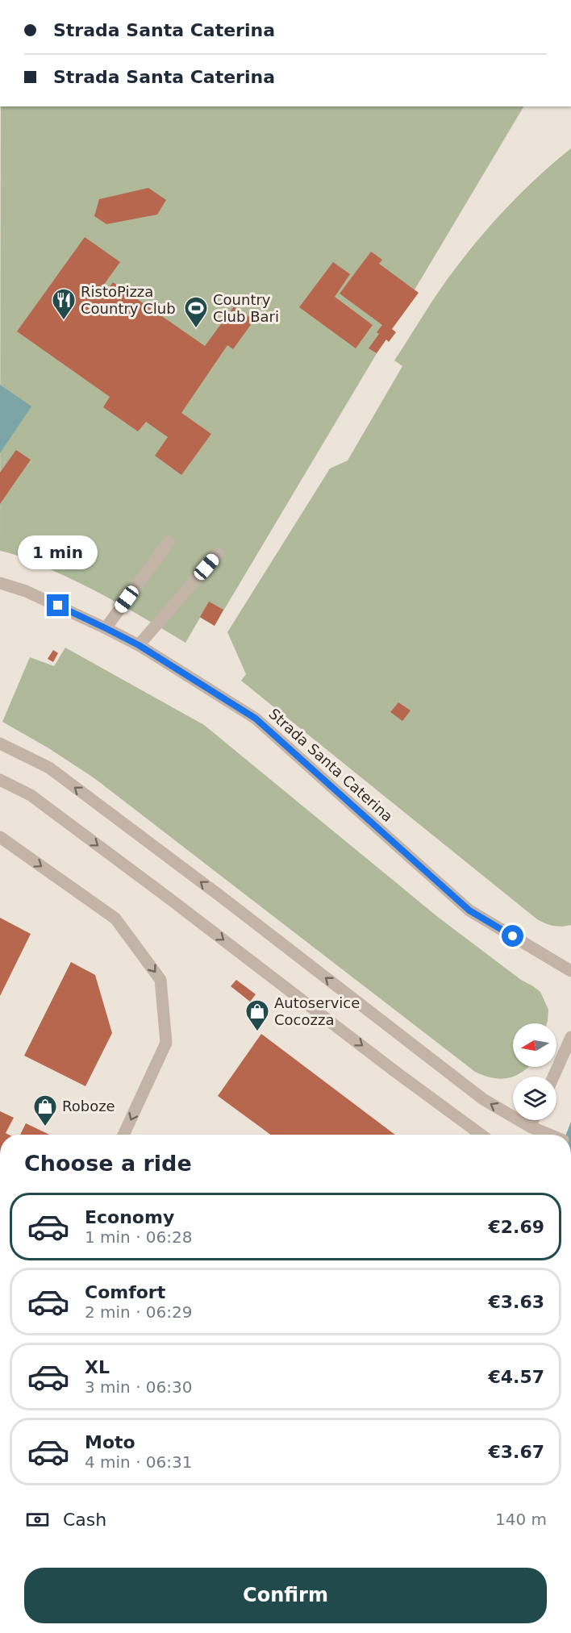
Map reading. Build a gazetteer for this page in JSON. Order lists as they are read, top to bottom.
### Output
{
  "streets": {
    "street": ["Strada Santa Caterina"]
  },
  "places": {
    "restaurant": ["RistoPizza Country Club"],
    "sports": ["Country Club Bari"],
    "shop": ["Autoservice Cocozza", "Roboze"]
  },
  "north": "left",
  "page": {
    "banner": ["Strada Santa Caterina", "Strada Santa Caterina"],
    "bubble": "1 min",
    "heading": "Choose a ride",
    "list": [
      {
        "name": "Economy",
        "note": "1 min · 06:28",
        "value": "€2.69"
      },
      {
        "name": "Comfort",
        "note": "2 min · 06:29",
        "value": "€3.63"
      },
      {
        "name": "XL",
        "note": "3 min · 06:30",
        "value": "€4.57"
      },
      {
        "name": "Moto",
        "note": "4 min · 06:31",
        "value": "€3.67"
      }
    ],
    "pay": ["Cash", "140 m"],
    "buttons": "Confirm"
  }
}
